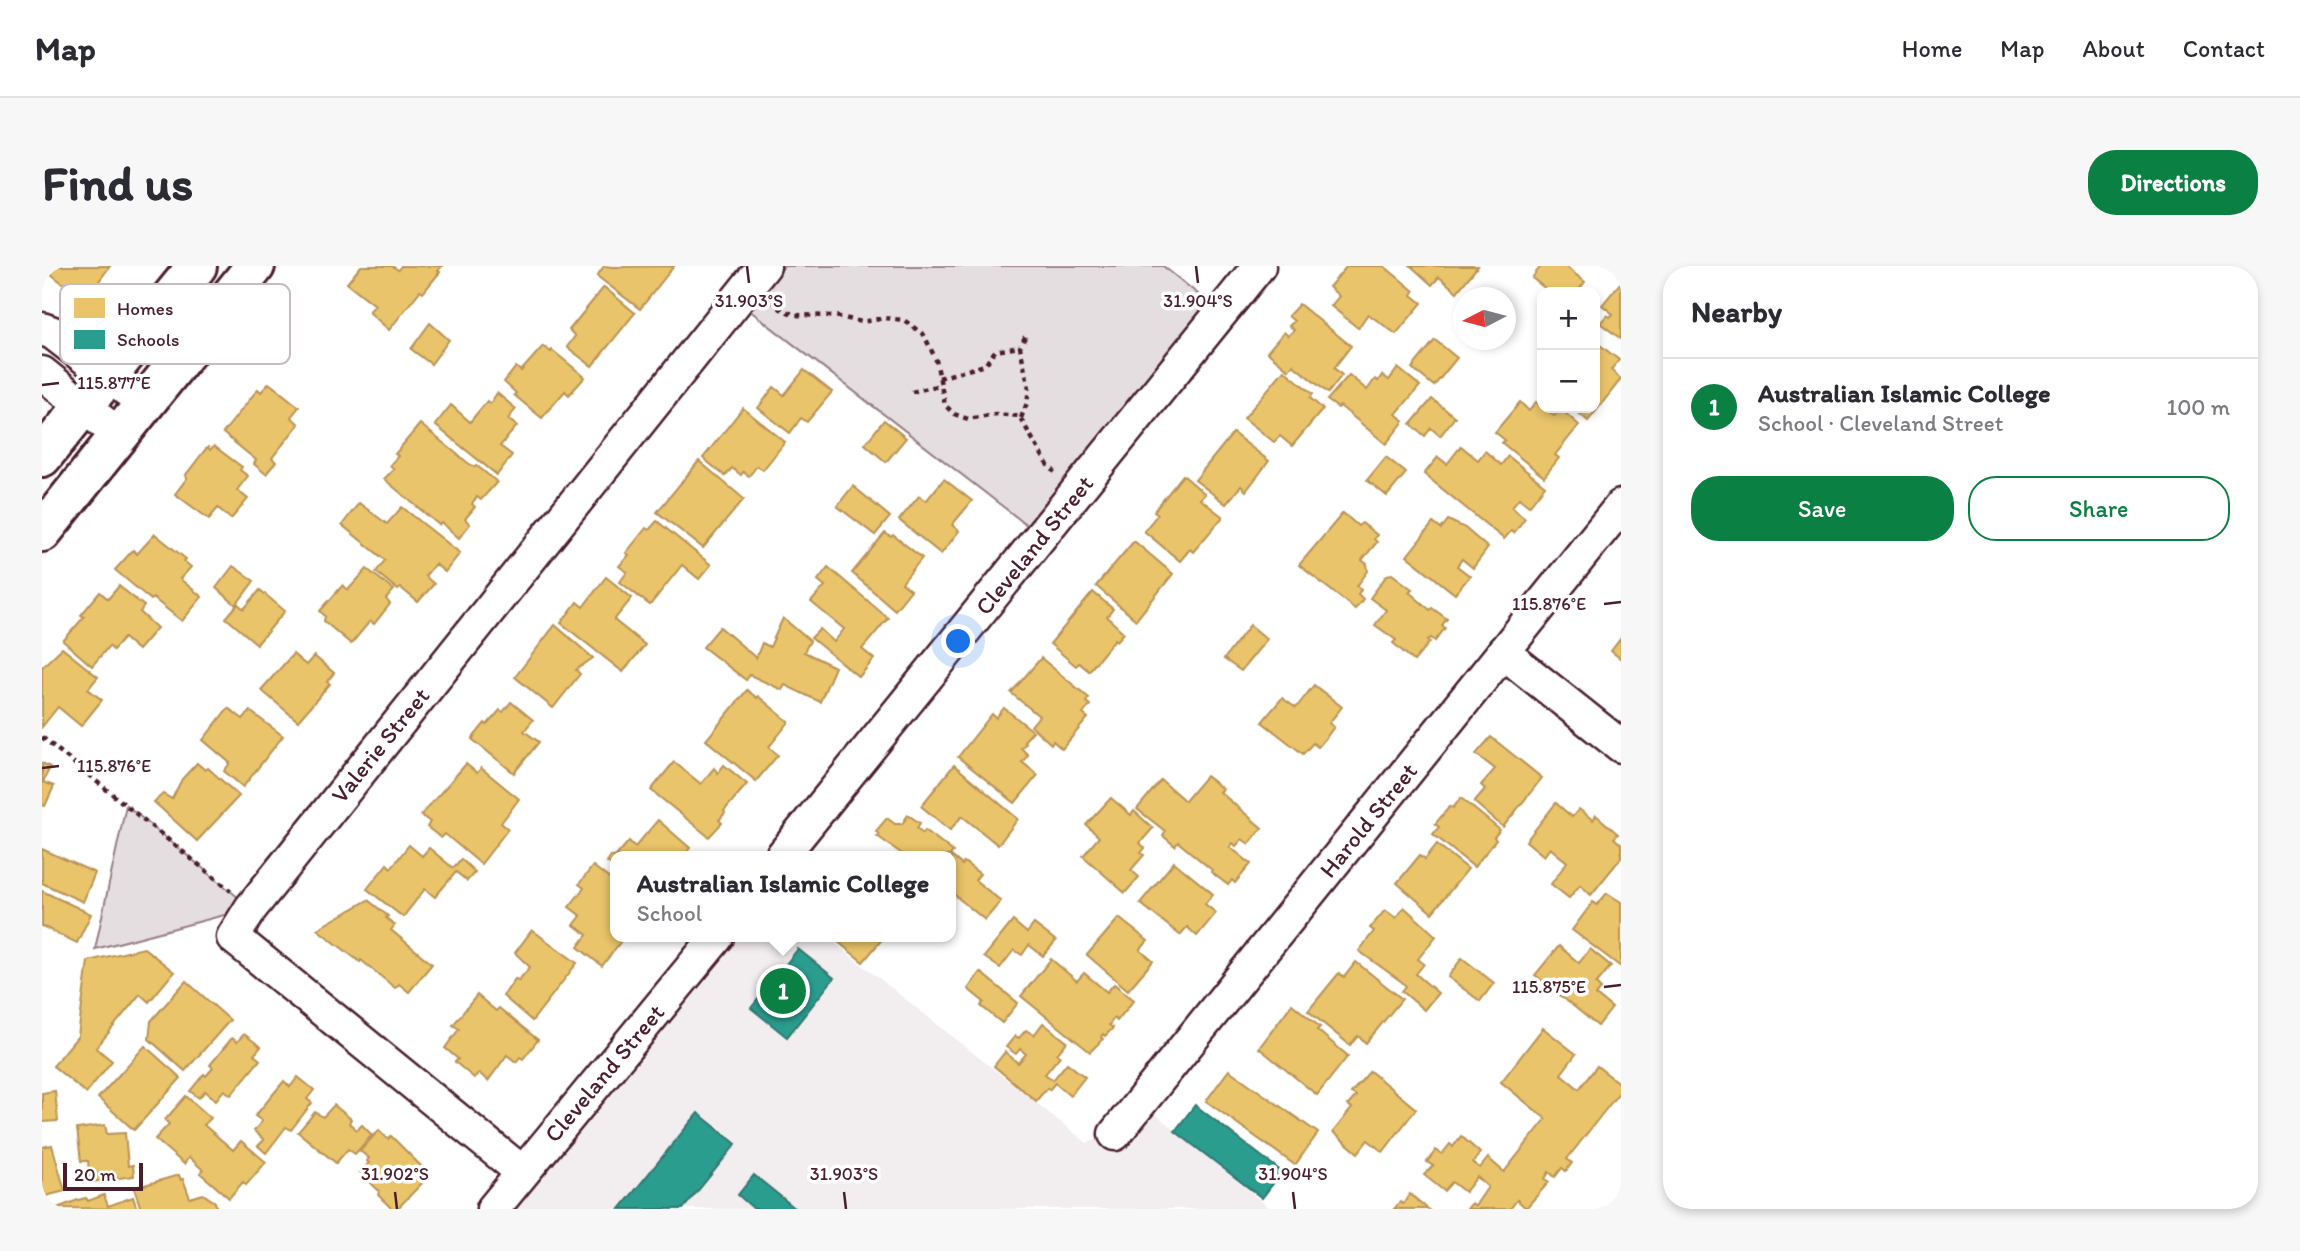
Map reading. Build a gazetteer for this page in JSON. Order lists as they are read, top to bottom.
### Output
{
  "streets": {
    "street": ["Cleveland Street", "Valerie Street", "Harold Street"]
  },
  "crossings": [
    ["Cleveland Street", "Valerie Street"]
  ],
  "legend": ["Homes", "Schools"],
  "scale_bar": "20 m",
  "north": "left",
  "page": {
    "header": "Map",
    "nav": [
      "Home",
      "Map",
      "About",
      "Contact"
    ],
    "buttons": [
      "Directions",
      ["Save", "Share"]
    ],
    "title": "Find us",
    "heading": "Nearby",
    "map_buttons": ["+", "−"],
    "list": [
      {
        "mark": "1",
        "name": "Australian Islamic College",
        "note": "School · Cleveland Street",
        "value": "100 m"
      }
    ],
    "popup": ["Australian Islamic College", "School"],
    "pins": "1",
    "scale": "20 m"
  },
  "coordinates": [
    "31.903°S",
    "31.904°S",
    "115.877°E",
    "115.876°E",
    "115.875°E",
    "31.902°S"
  ]
}
